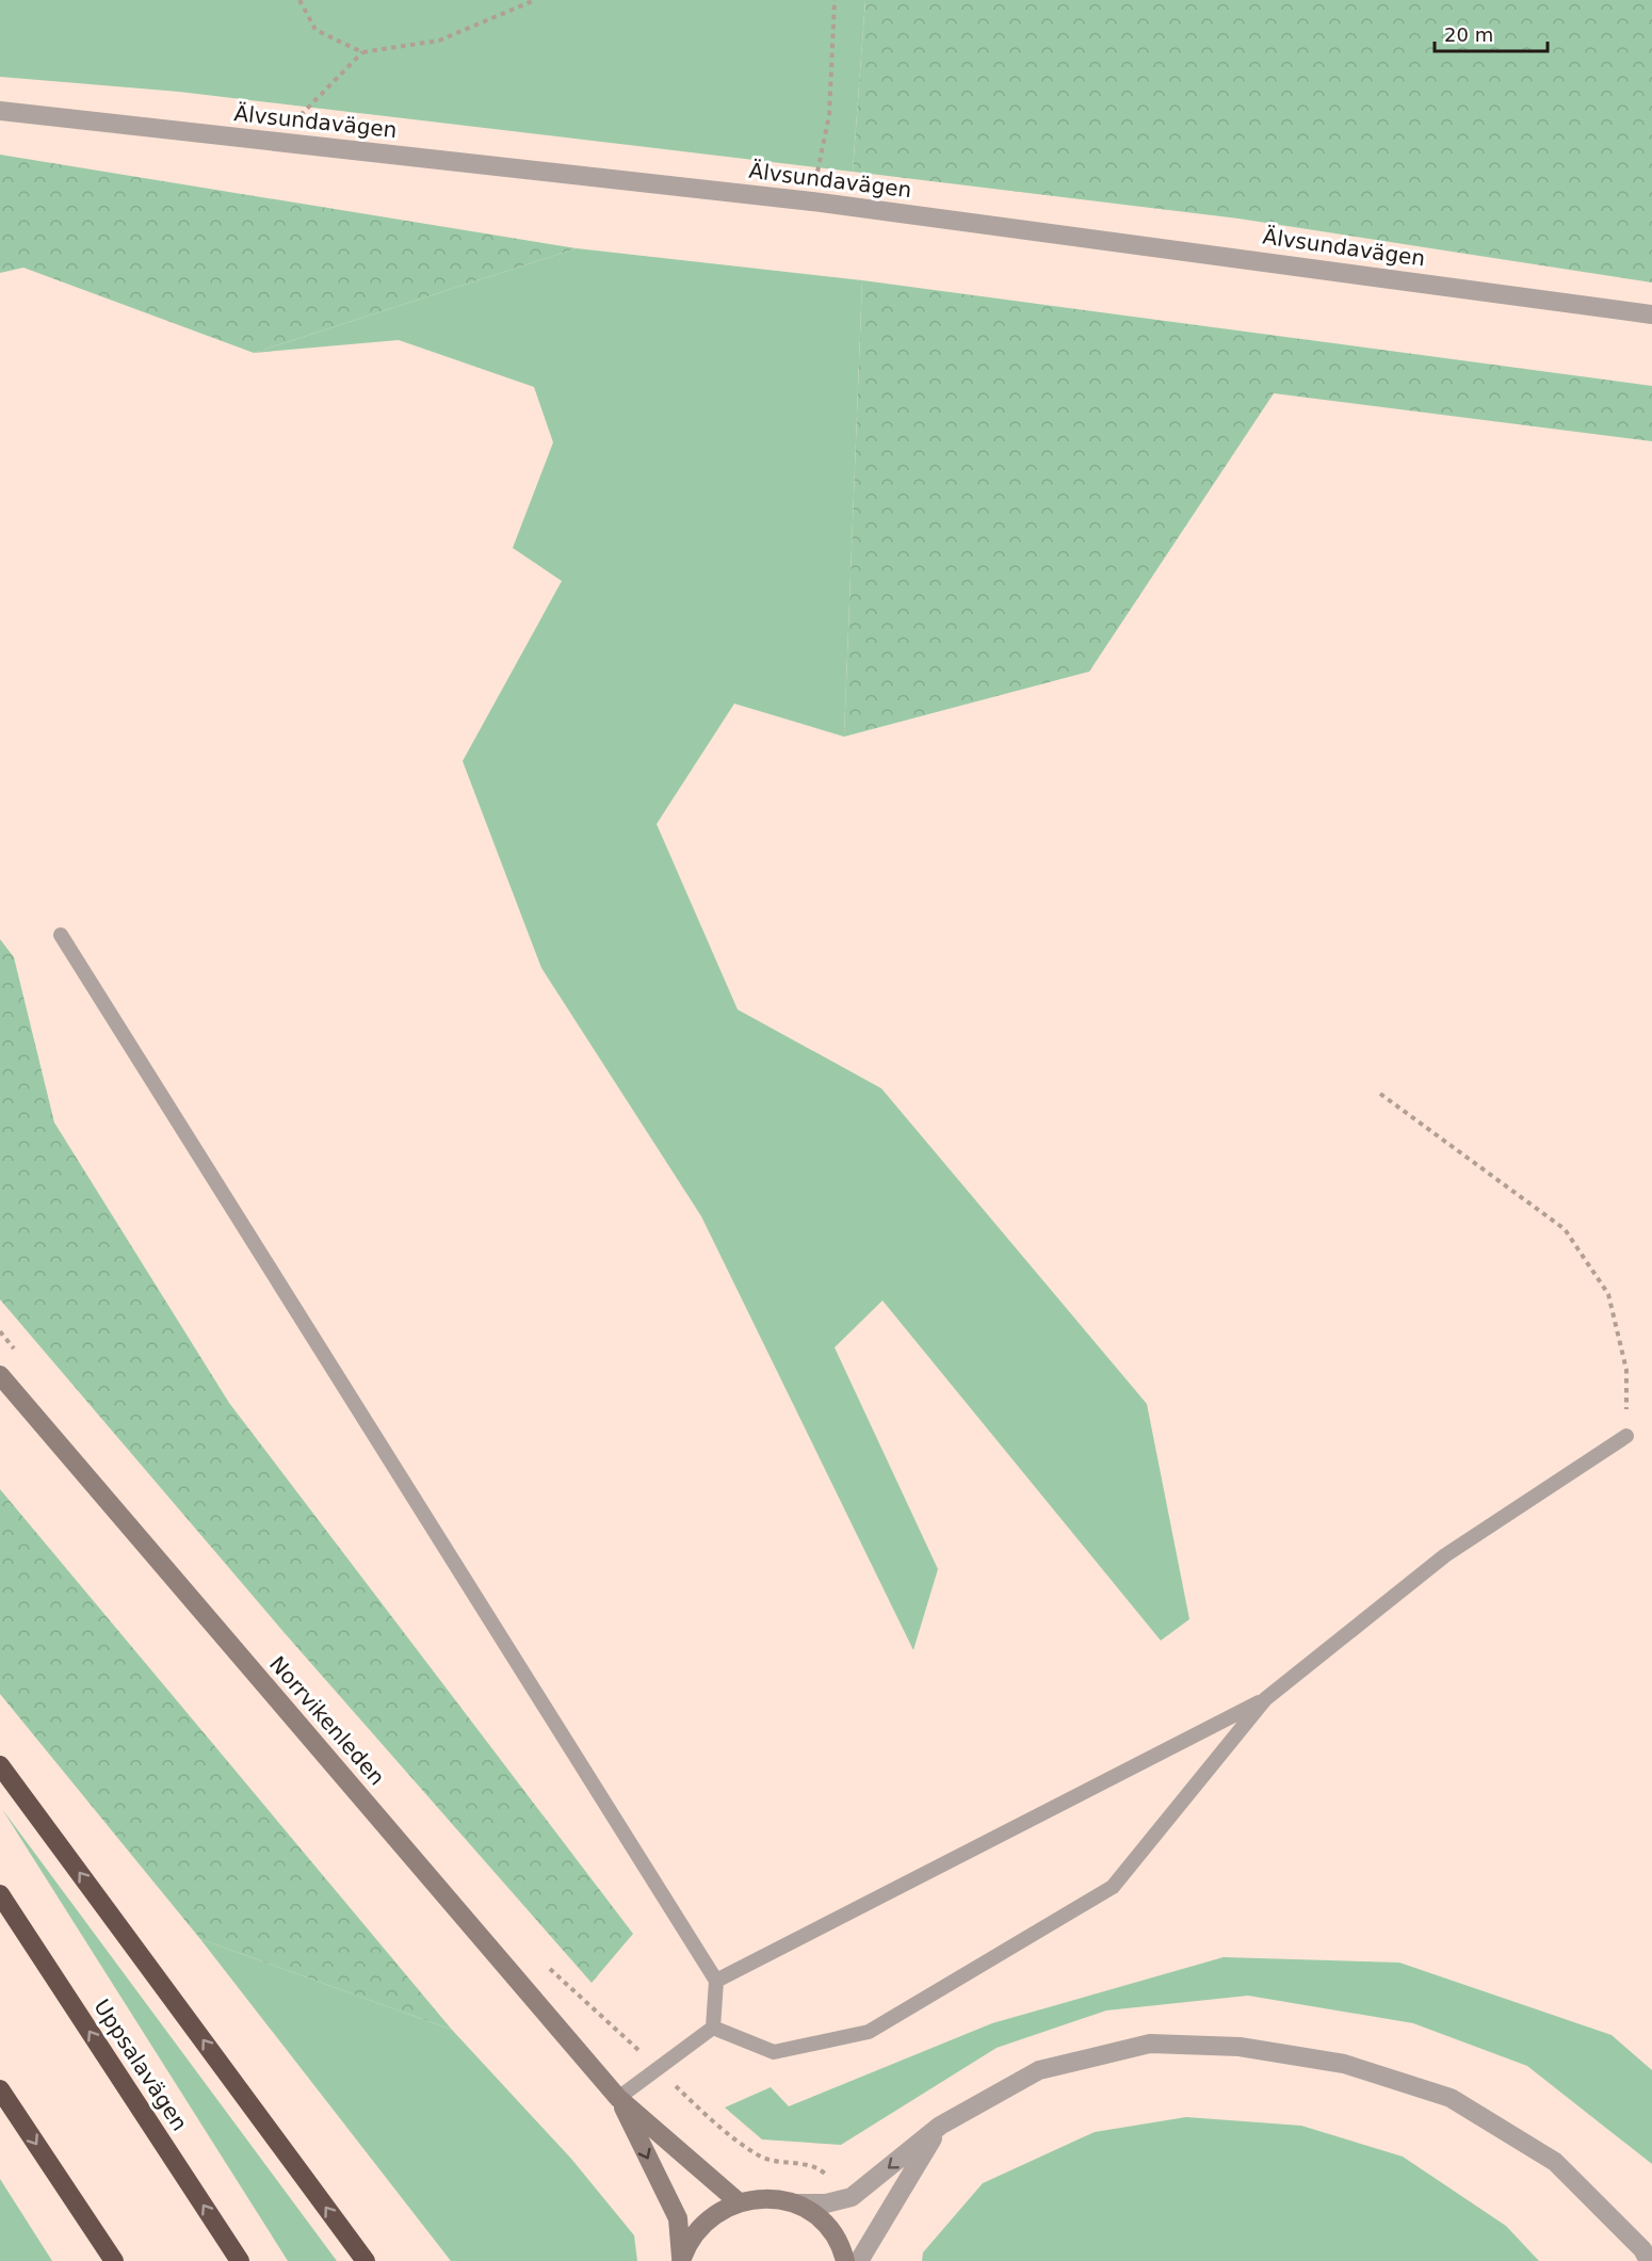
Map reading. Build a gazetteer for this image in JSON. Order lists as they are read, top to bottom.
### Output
{
  "streets": {
    "highway": ["Uppsalavägen"],
    "main road": ["Norrvikenleden"],
    "street": ["Älvsundavägen"]
  },
  "scale_bar": "20 m"
}
